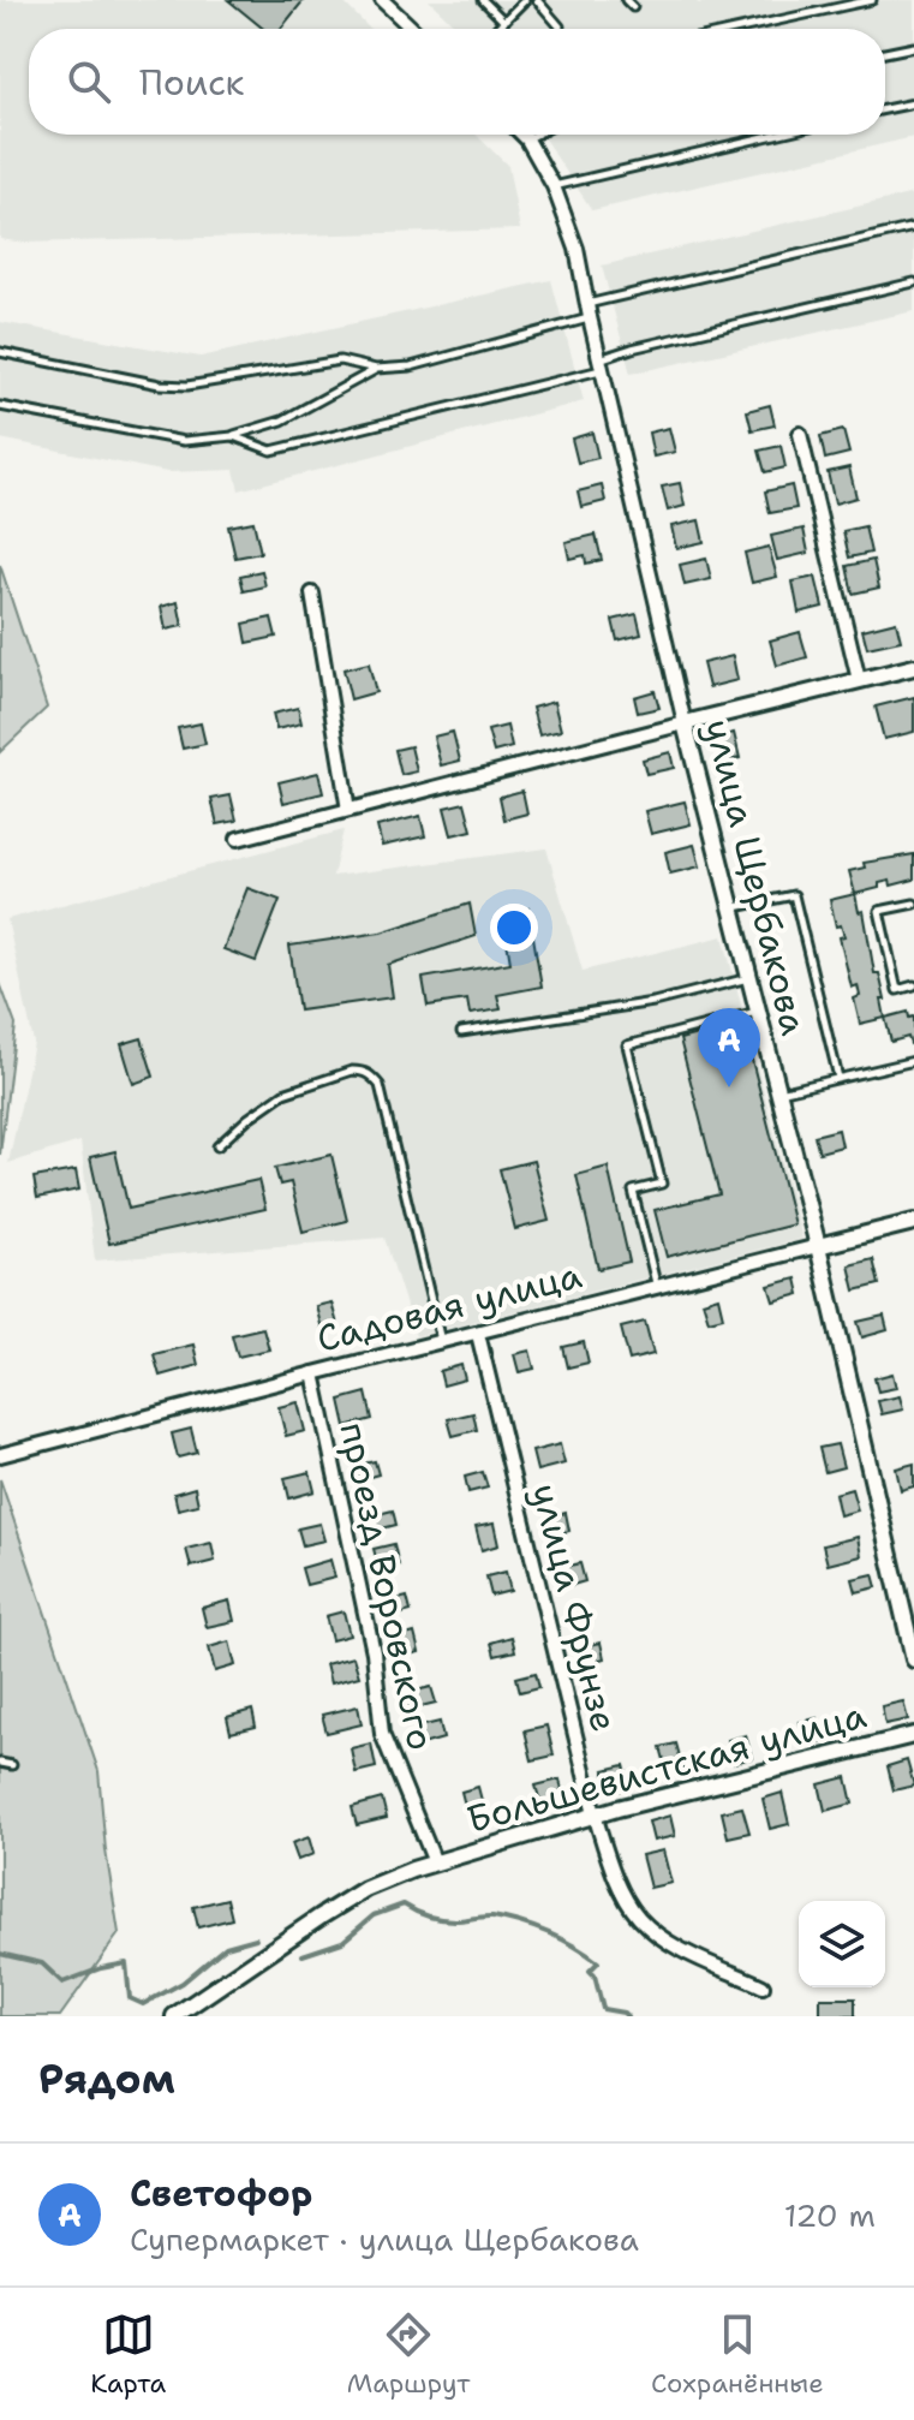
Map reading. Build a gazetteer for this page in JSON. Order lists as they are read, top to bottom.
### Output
{
  "streets": {
    "street": [
      "улица Щербакова",
      "Садовая улица",
      "проезд Воровского",
      "улица Фрунзе",
      "Большевистская улица"
    ]
  },
  "crossings": [
    ["улица Щербакова", "Садовая улица"],
    ["Садовая улица", "проезд Воровского"],
    ["Садовая улица", "улица Фрунзе"],
    ["проезд Воровского", "Большевистская улица"],
    ["улица Фрунзе", "Большевистская улица"]
  ],
  "page": {
    "search": "Поиск",
    "pins": "A",
    "heading": "Рядом",
    "list": [
      {
        "mark": "A",
        "name": "Светофор",
        "note": "Супермаркет · улица Щербакова",
        "value": "120 m"
      }
    ],
    "nav": ["Карта", "Маршрут", "Сохранённые"]
  }
}
